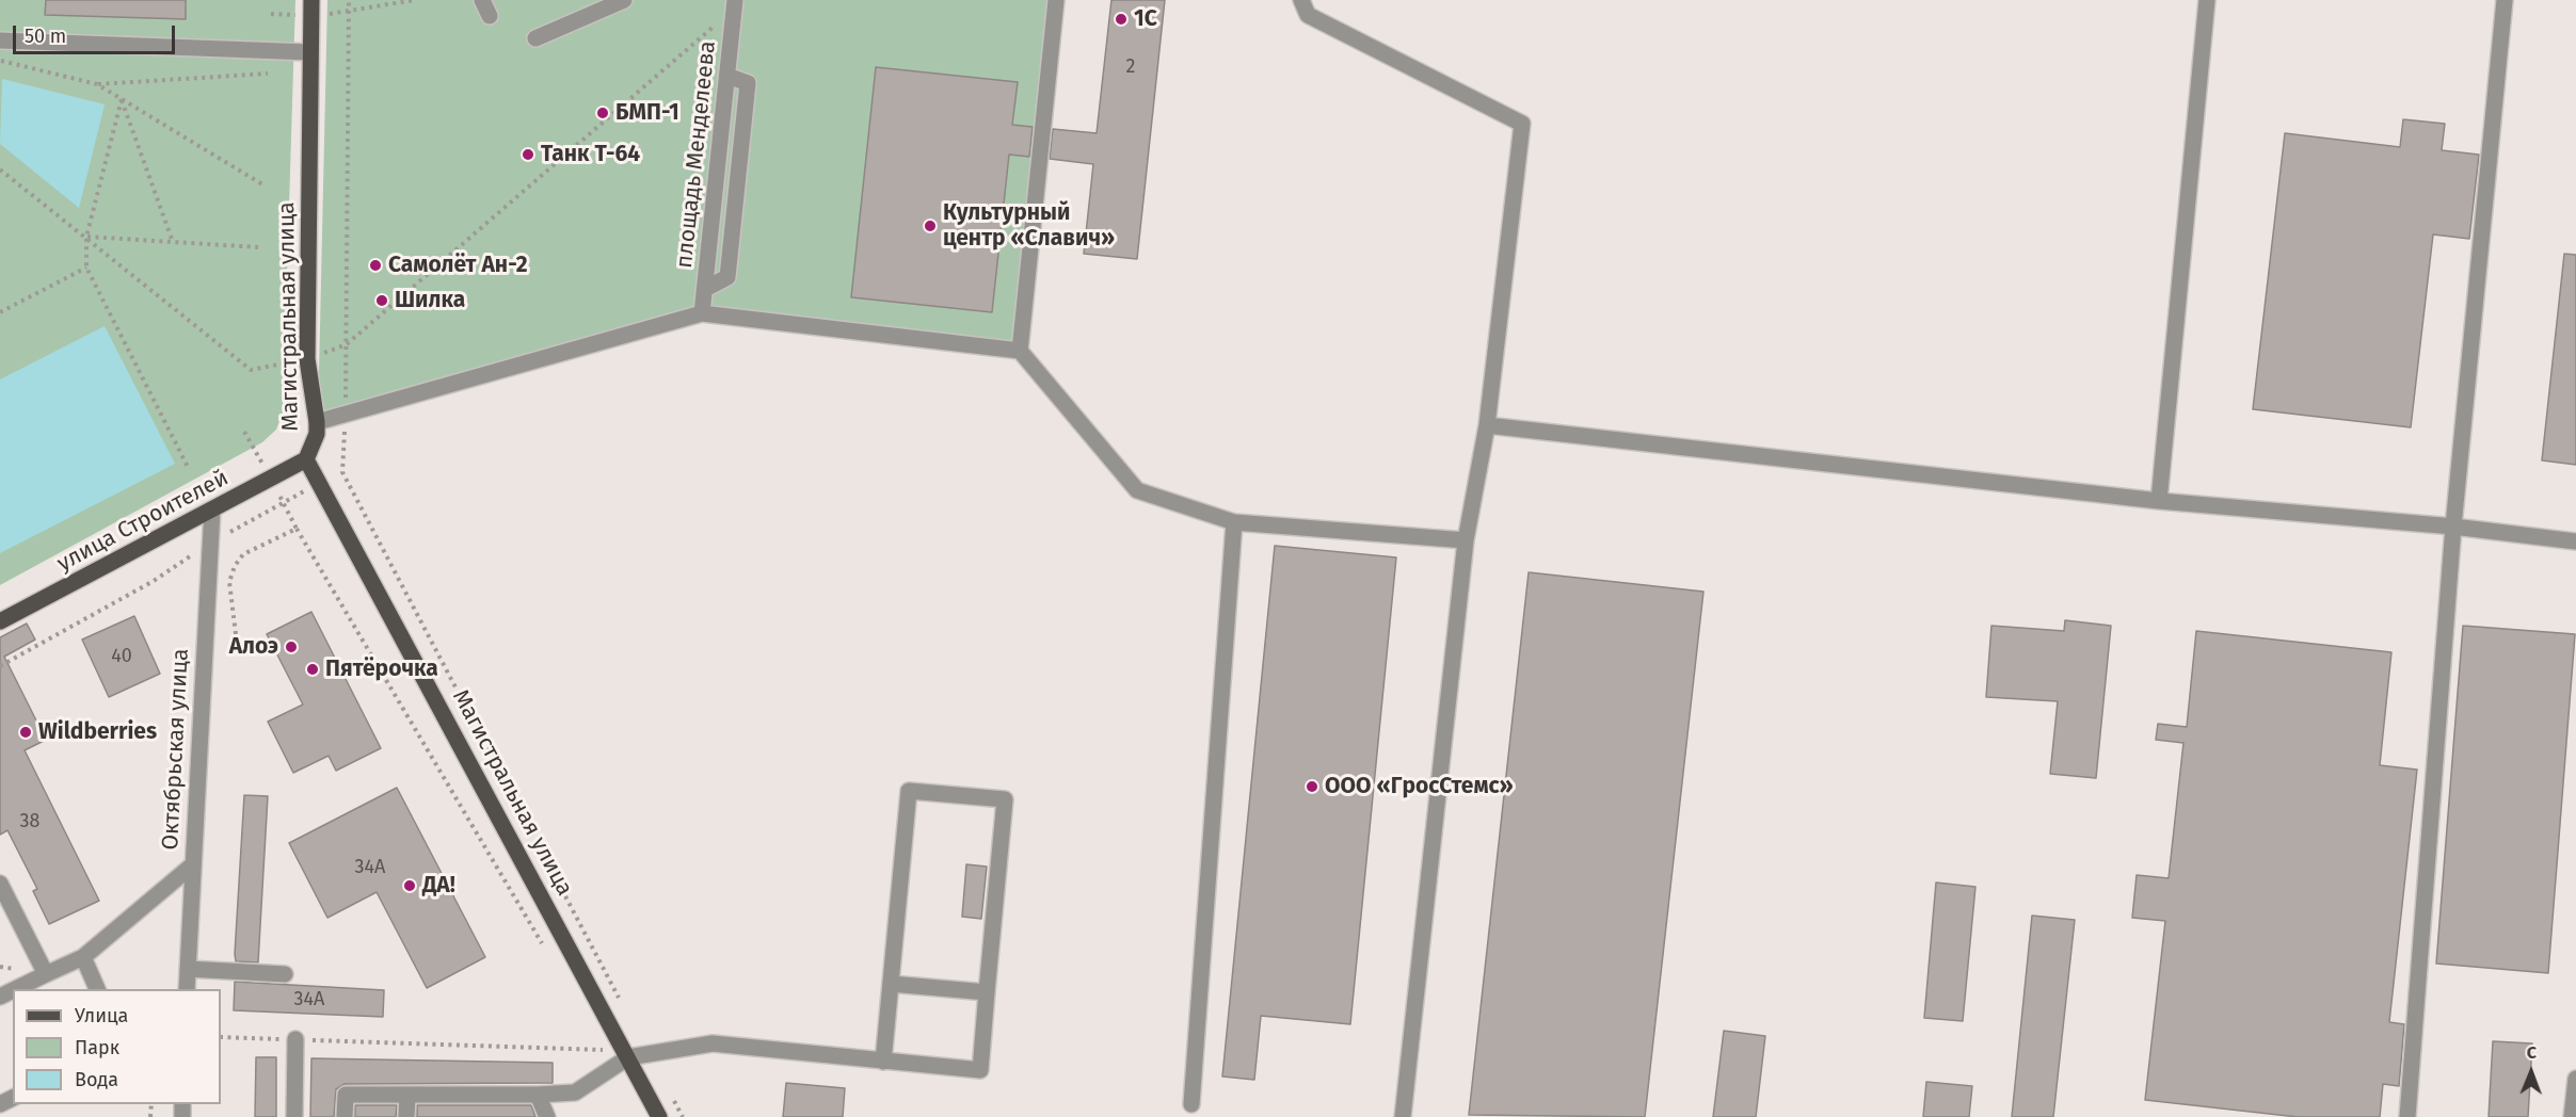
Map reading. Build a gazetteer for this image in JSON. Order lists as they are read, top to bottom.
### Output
{
  "streets": {
    "main road": ["Магистральная улица", "улица Строителей"],
    "street": ["площадь Менделеева", "Октябрьская улица"]
  },
  "crossings": [
    ["Магистральная улица", "улица Строителей"],
    ["улица Строителей", "Октябрьская улица"]
  ],
  "places": [
    "1С",
    "БМП-1",
    "Танк Т-64",
    "Культурный центр «Славич»",
    "Самолёт Ан-2",
    "Шилка",
    "Алоэ",
    "Пятёрочка",
    "Wildberries",
    "ООО «ГросСтемс»",
    "ДА!"
  ],
  "house_numbers": [
    "2",
    "40",
    "38",
    "34А",
    "34А"
  ],
  "legend": ["Улица", "Парк", "Вода"],
  "scale_bar": "50 m",
  "north": "top"
}
